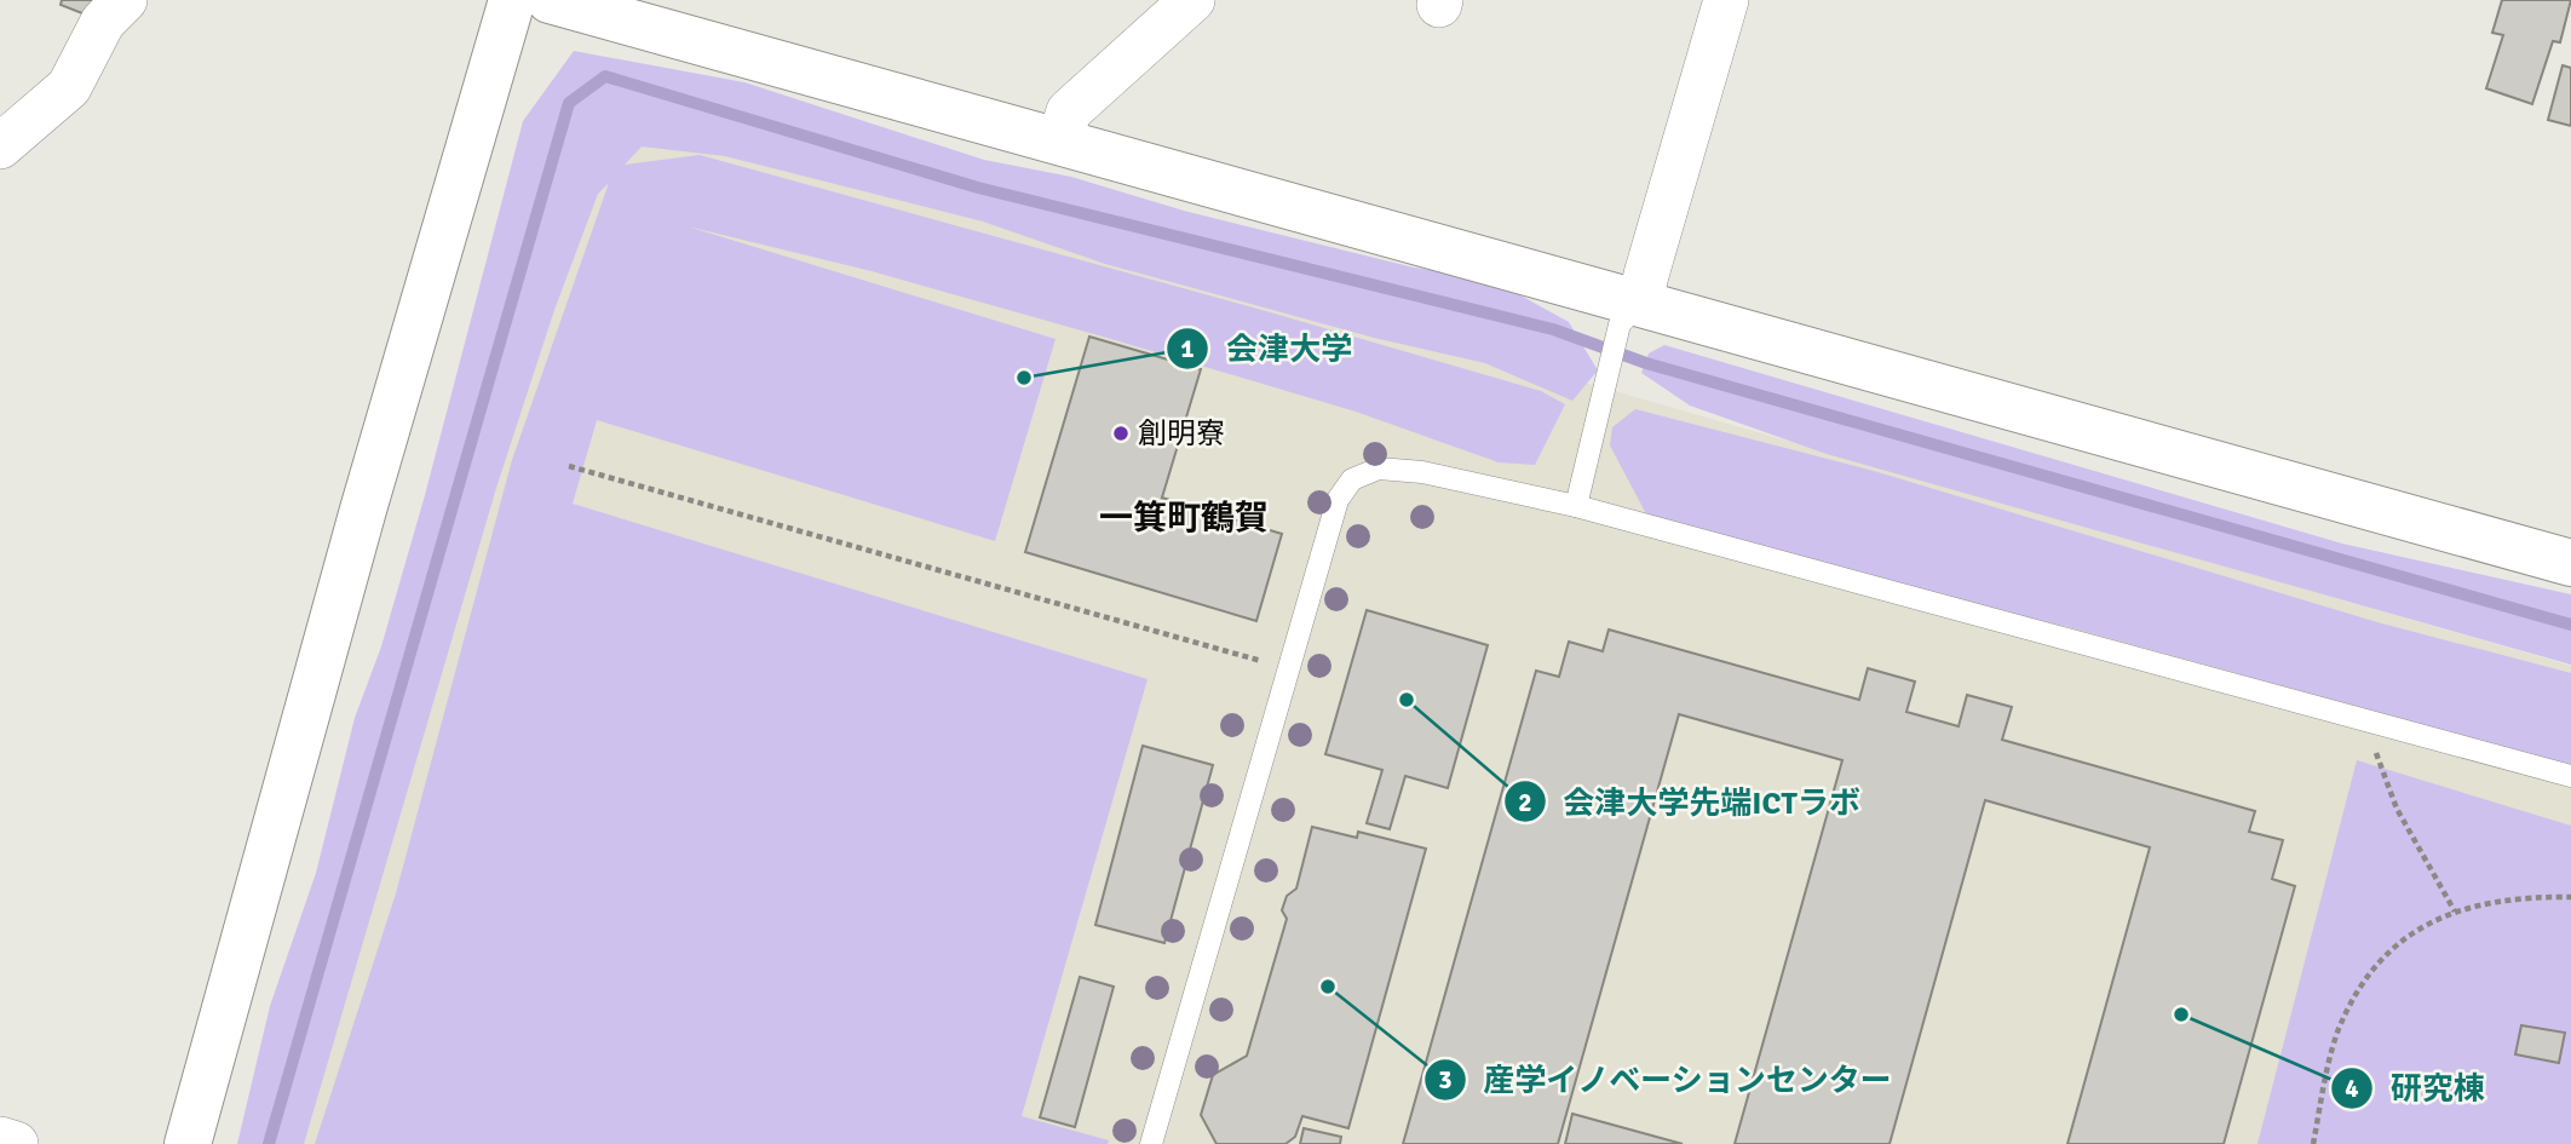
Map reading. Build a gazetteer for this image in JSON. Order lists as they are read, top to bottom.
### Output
{
  "districts": ["一箕町鶴賀"],
  "places": [
    "会津大学",
    "創明寮",
    "会津大学先端ICTラボ",
    "産学イノベーションセンター",
    "研究棟"
  ]
}
